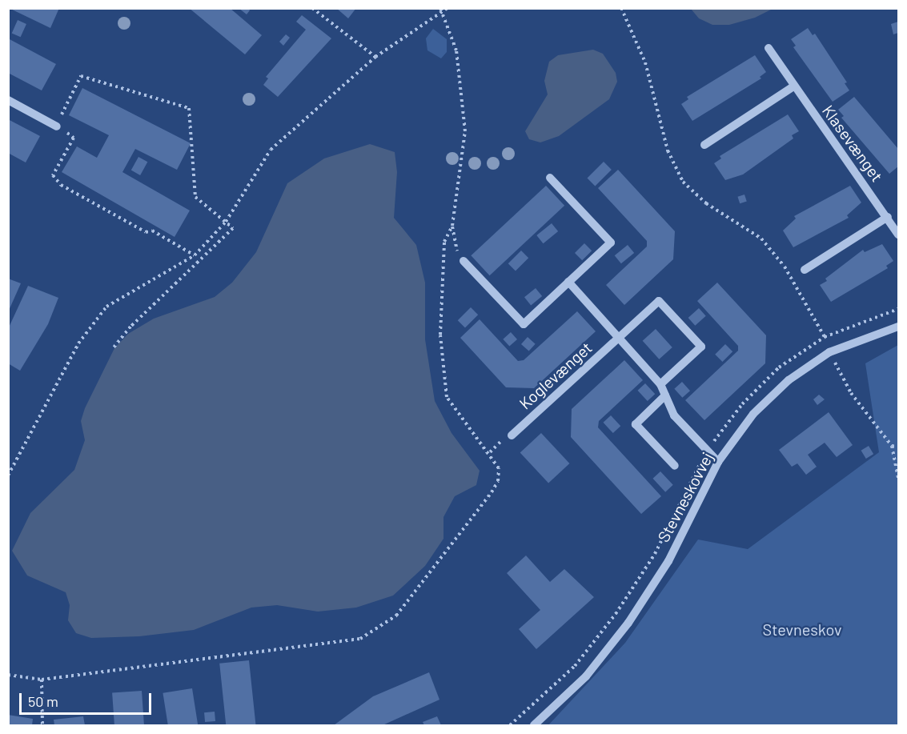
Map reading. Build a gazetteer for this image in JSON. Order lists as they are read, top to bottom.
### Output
{
  "streets": {
    "street": ["Klasevænget", "Koglevænget", "Stevneskovvej"]
  },
  "parks": ["Stevneskov"],
  "scale_bar": "50 m"
}
